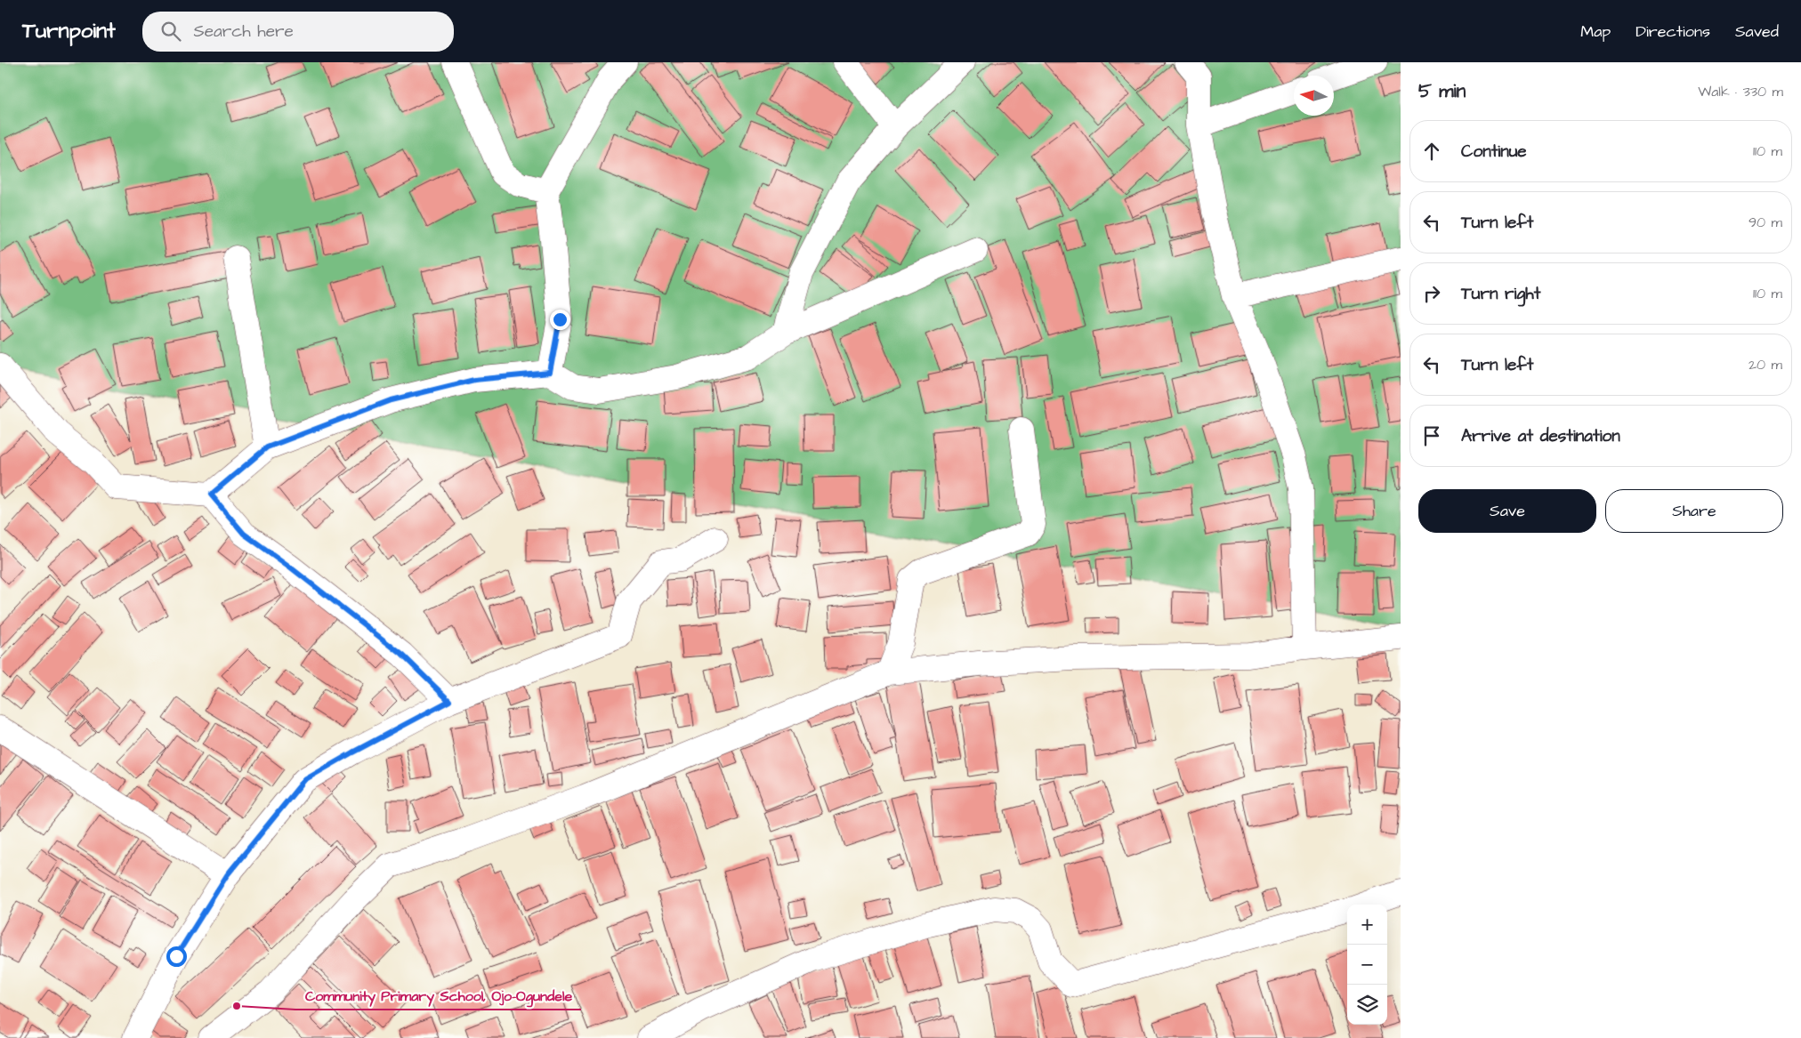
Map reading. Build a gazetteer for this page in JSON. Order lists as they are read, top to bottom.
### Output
{
  "places": ["Community Primary School, Ojo-Ogundele"],
  "north": "left",
  "page": {
    "header": "Turnpoint",
    "search": "Search here",
    "nav": ["Map", "Directions", "Saved"],
    "heading": ["5 min", "Walk · 330 m"],
    "list": [
      ["Continue", "110 m"],
      ["Turn left", "90 m"],
      ["Turn right", "110 m"],
      ["Turn left", "20 m"],
      "Arrive at destination"
    ],
    "buttons": ["Save", "Share"],
    "map_buttons": ["+", "−"]
  }
}
